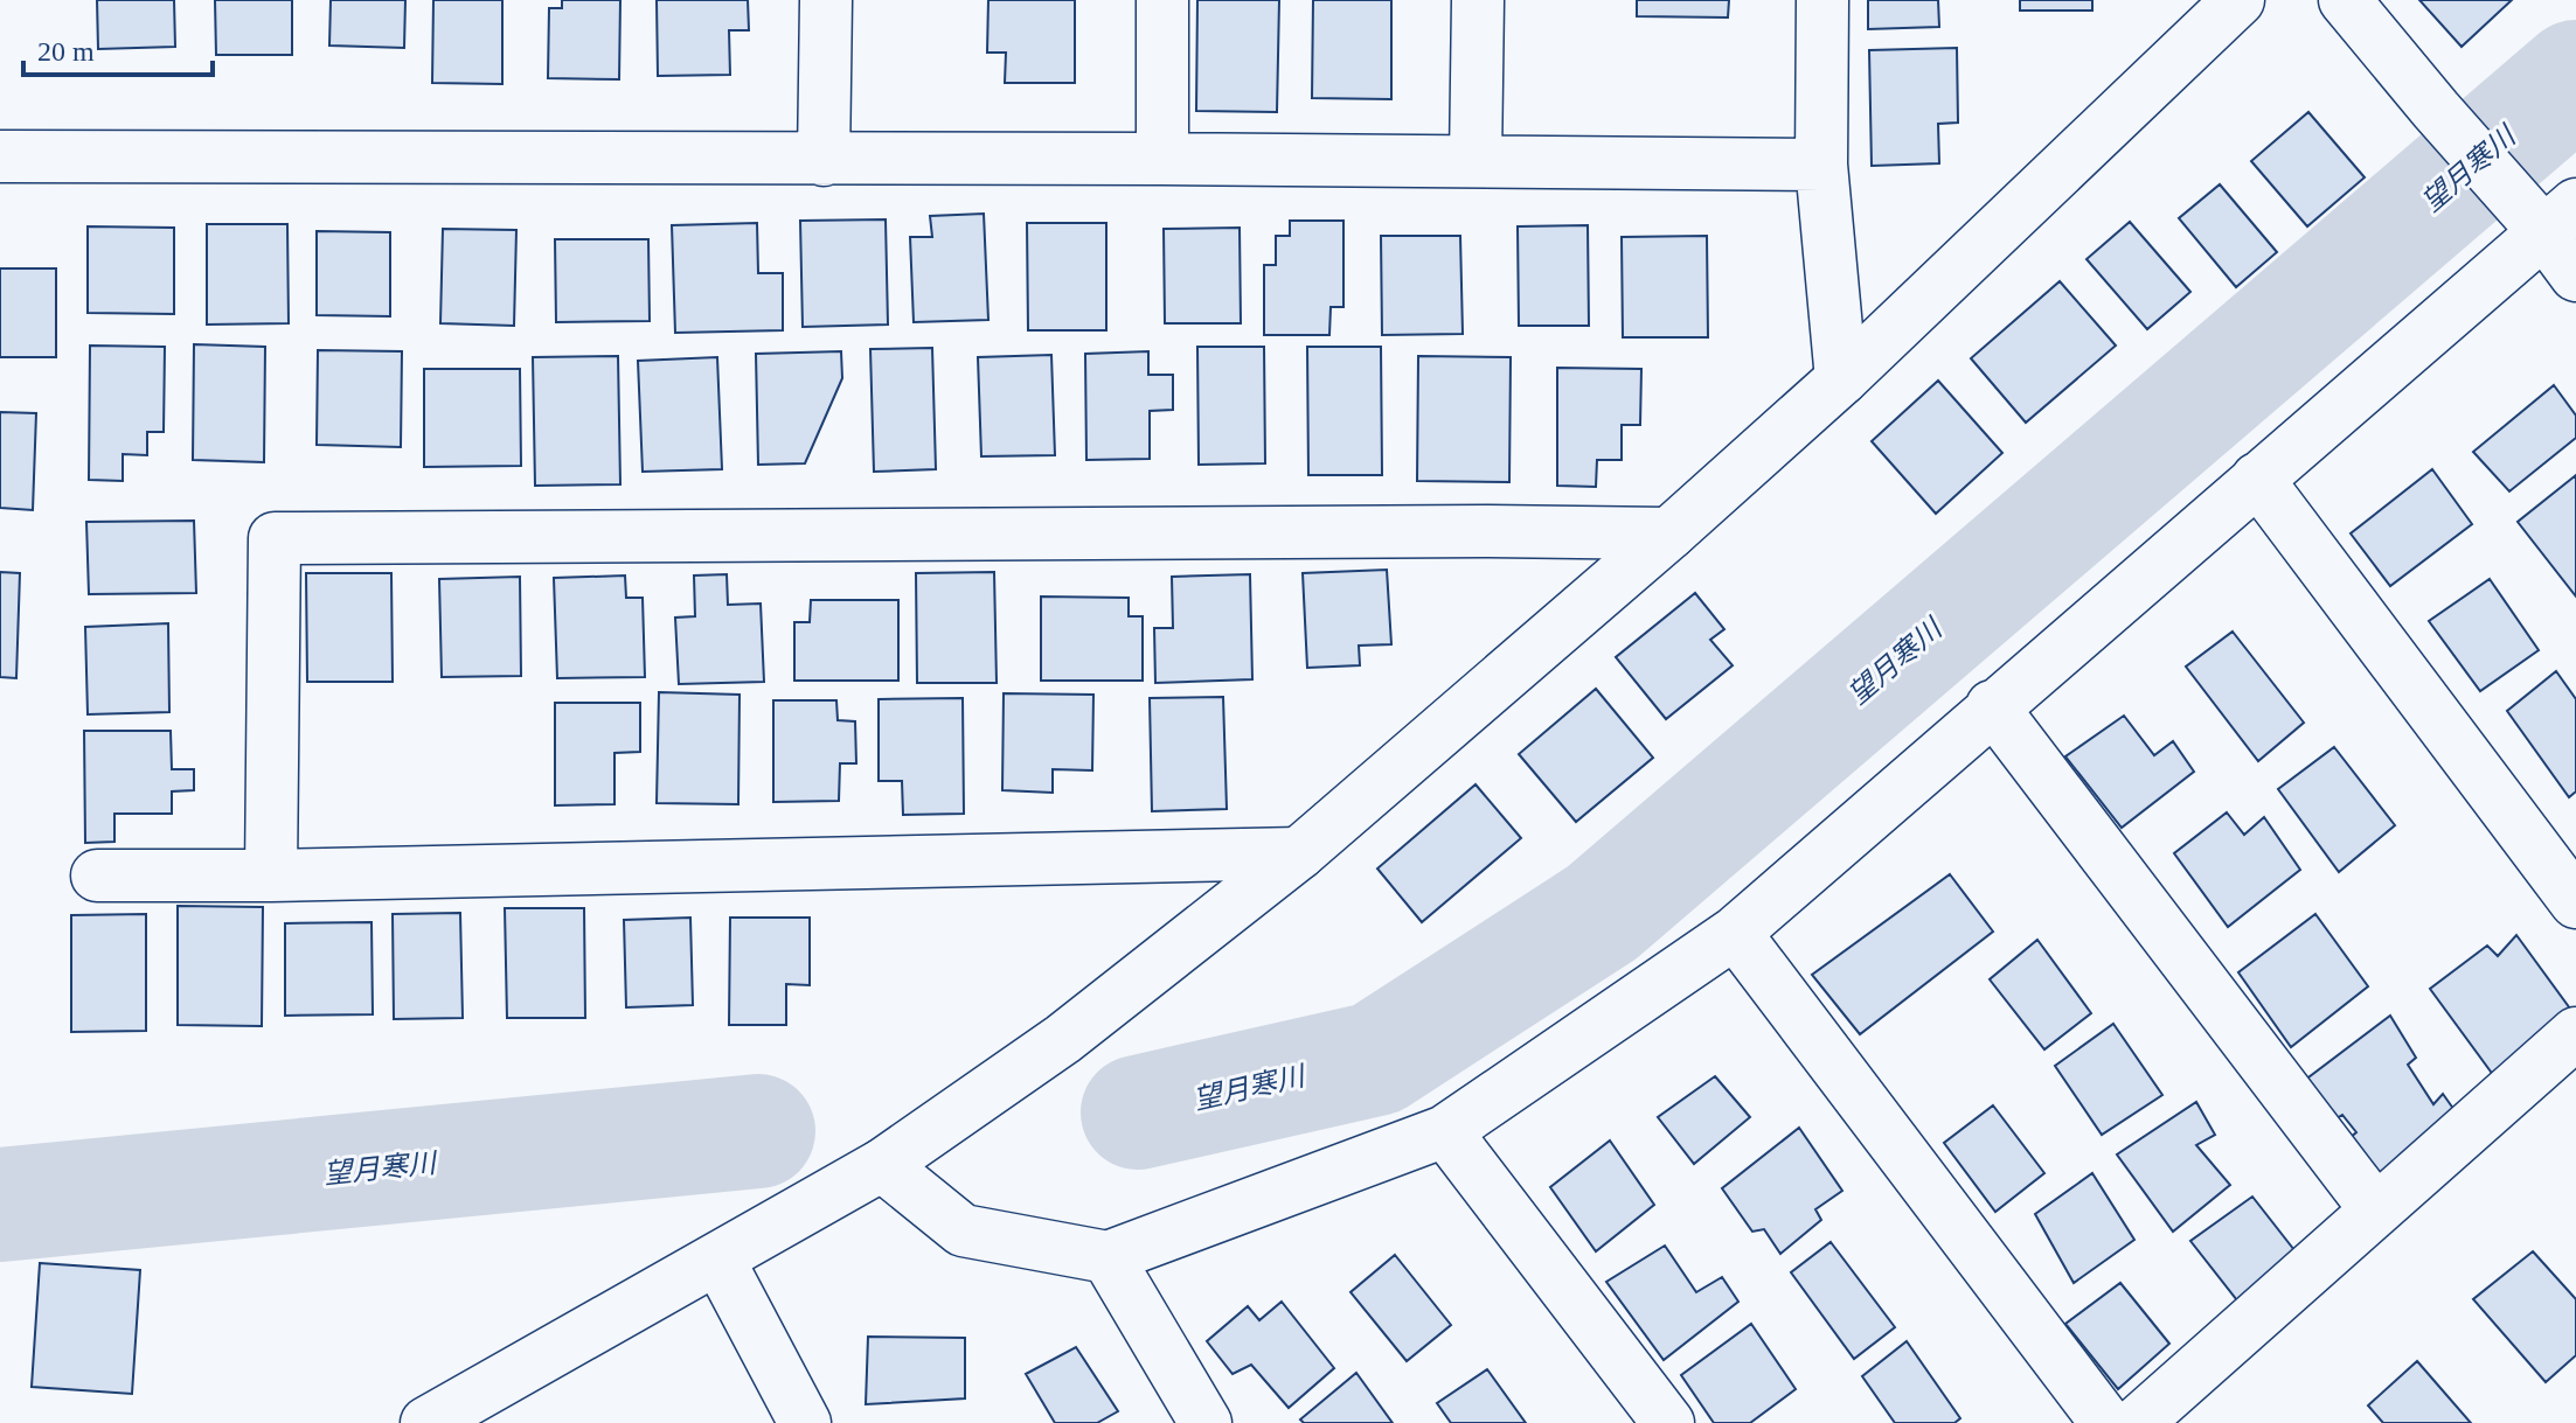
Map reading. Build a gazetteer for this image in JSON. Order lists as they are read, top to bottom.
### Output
{
  "water": ["望月寒川"],
  "scale_bar": "20 m"
}
